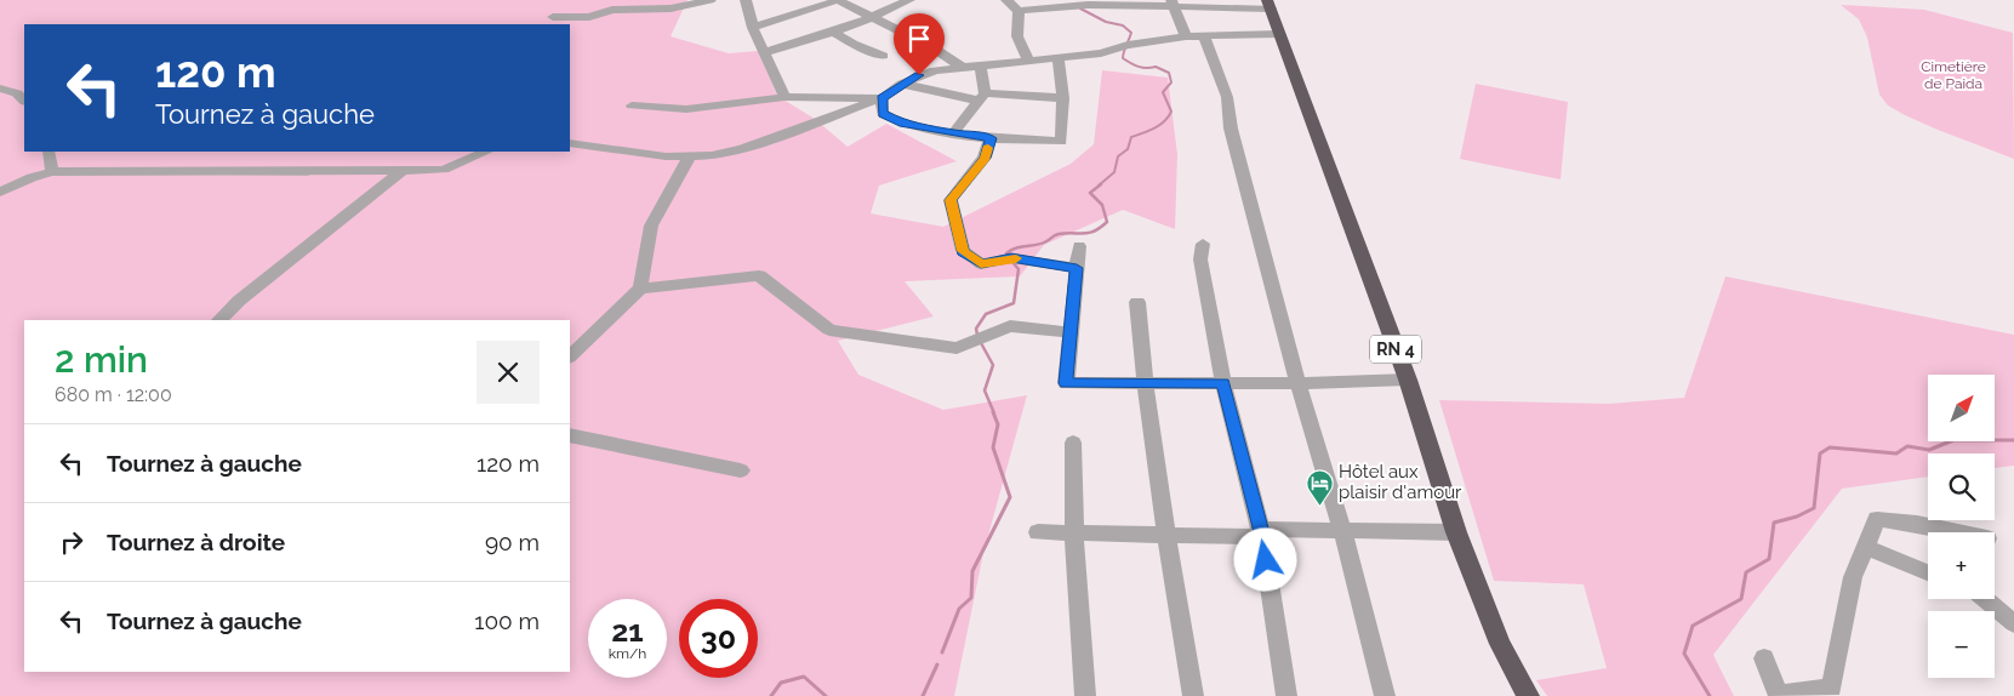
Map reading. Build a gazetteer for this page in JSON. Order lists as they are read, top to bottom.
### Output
{
  "streets": {
    "highway": ["RN 4"]
  },
  "parks": ["Cimetière de Paida"],
  "places": {
    "hotel": ["Hôtel aux plaisir d'amour"]
  },
  "north": "top right",
  "page": {
    "turn": ["120 m", "Tournez à gauche"],
    "heading": ["2 min", "680 m · 12:00"],
    "map_buttons": ["+", "−"],
    "list": [
      {
        "name": "Tournez à gauche",
        "value": "120 m"
      },
      {
        "name": "Tournez à droite",
        "value": "90 m"
      },
      {
        "name": "Tournez à gauche",
        "value": "100 m"
      }
    ],
    "speed": "21 km/h",
    "limit": "30"
  }
}
